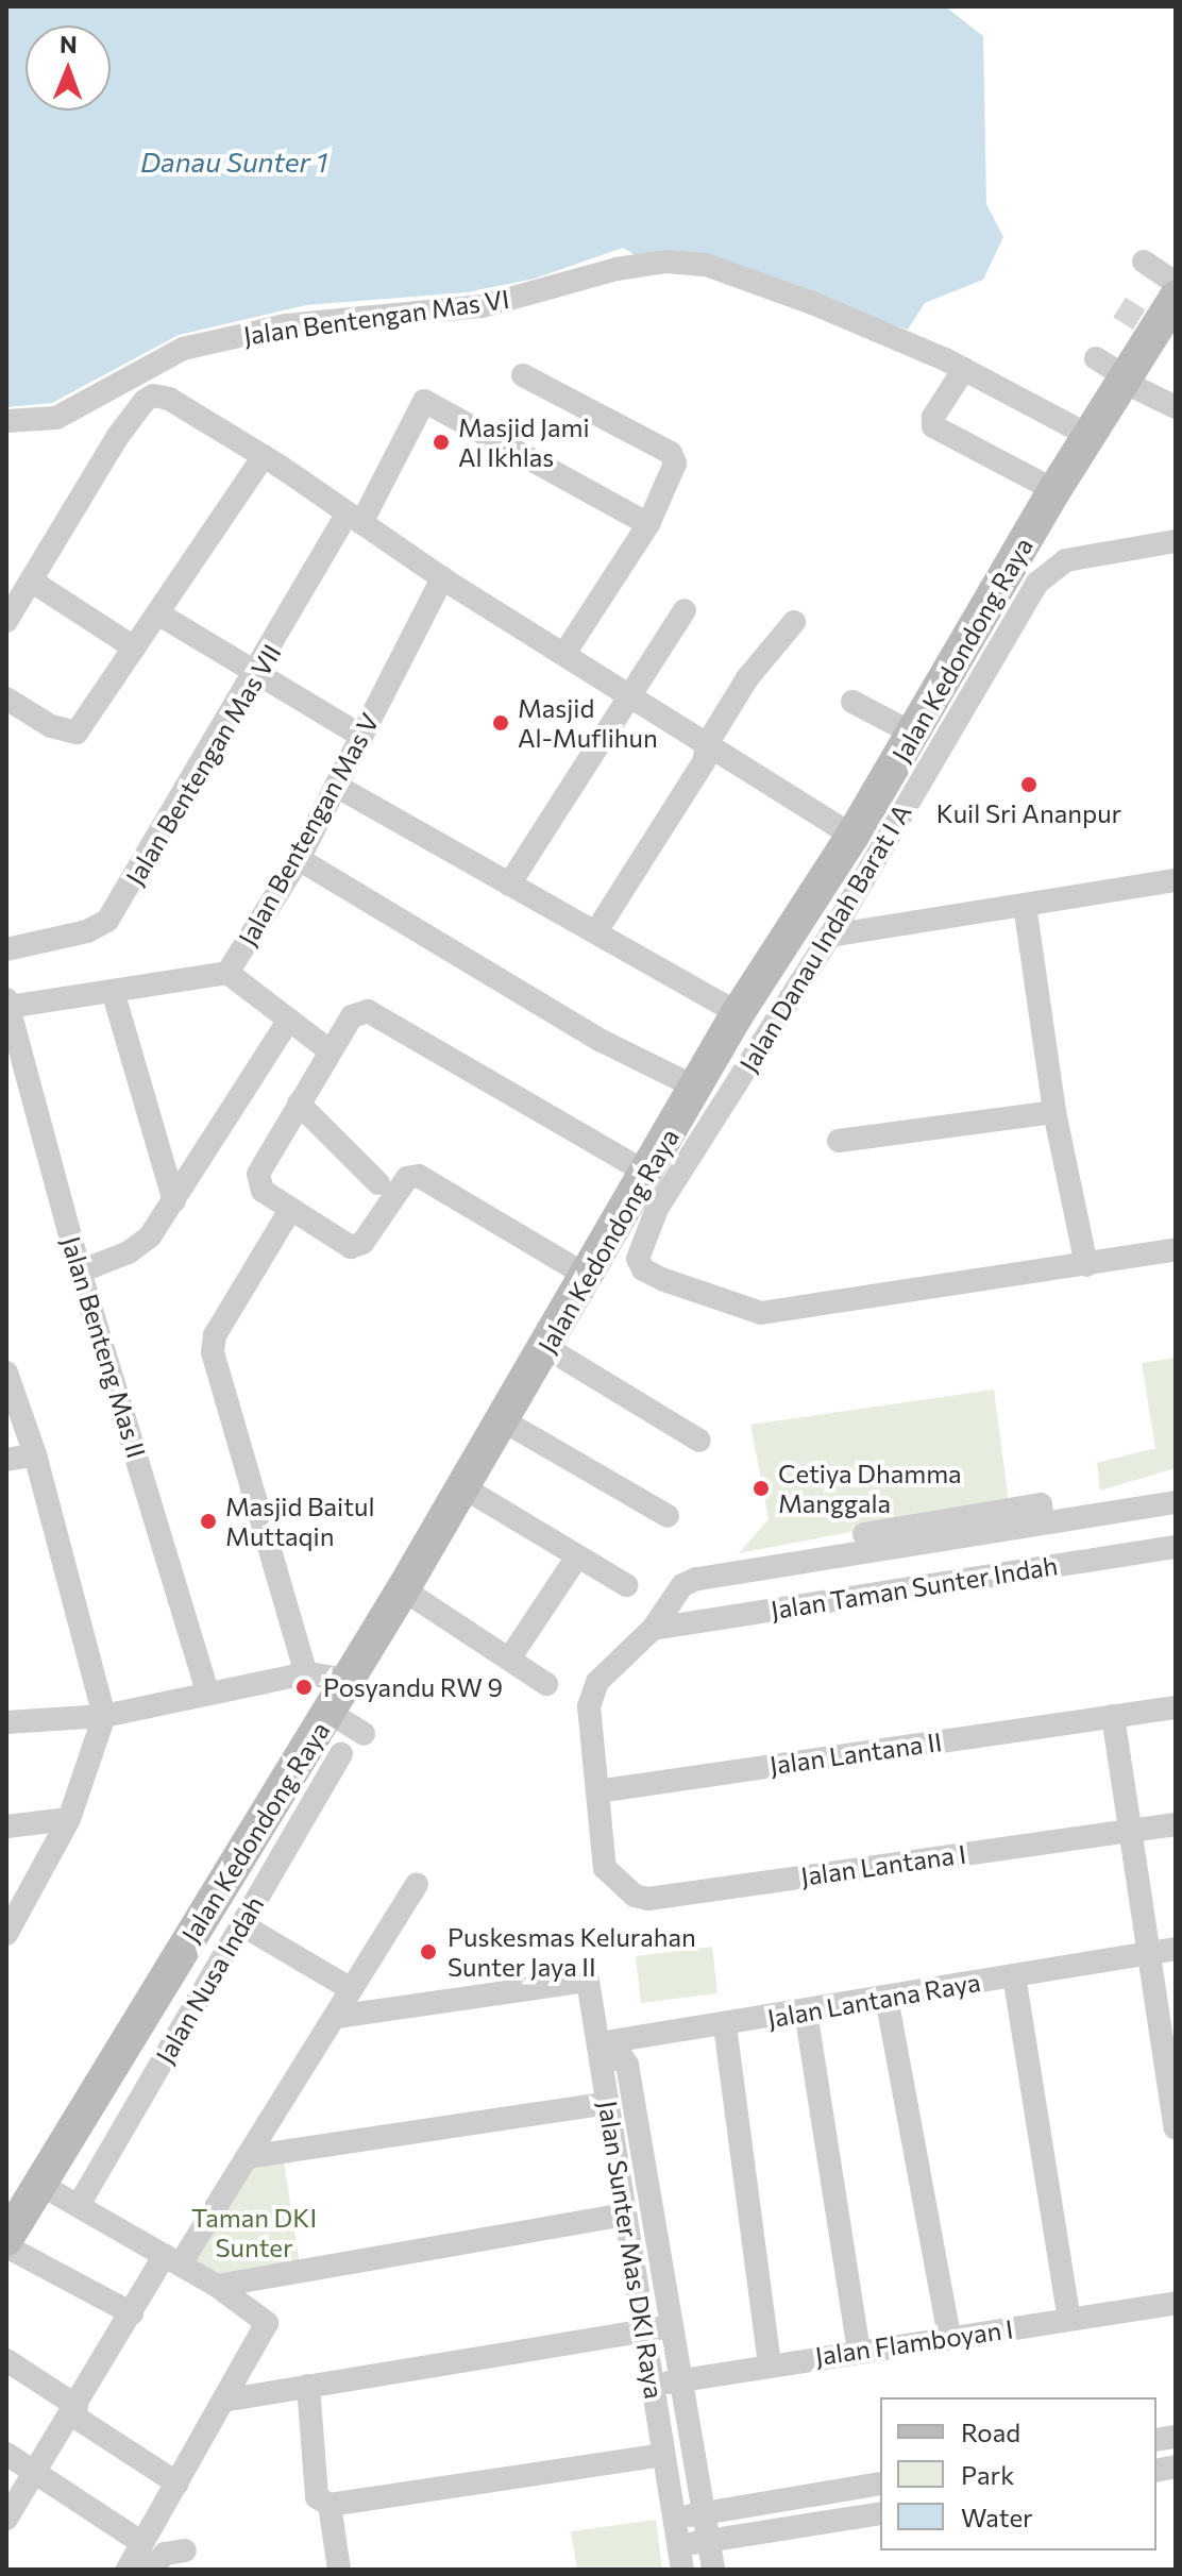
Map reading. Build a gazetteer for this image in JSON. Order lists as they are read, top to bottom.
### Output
{
  "streets": {
    "street": [
      "Jalan Bentengan Mas VI",
      "Jalan Kedondong Raya",
      "Jalan Bentengan Mas VII",
      "Jalan Bentengan Mas V",
      "Jalan Danau Indah Barat I A",
      "Jalan Benteng Mas II",
      "Jalan Taman Sunter Indah",
      "Jalan Lantana II",
      "Jalan Lantana I",
      "Jalan Nusa Indah",
      "Jalan Lantana Raya",
      "Jalan Sunter Mas DKI Raya",
      "Jalan Flamboyan I"
    ]
  },
  "crossings": [
    ["Jalan Bentengan Mas VI", "Jalan Kedondong Raya"],
    ["Jalan Bentengan Mas V", "Jalan Benteng Mas II"],
    ["Jalan Lantana II", "Jalan Lantana I"],
    ["Jalan Lantana Raya", "Jalan Sunter Mas DKI Raya"],
    ["Jalan Sunter Mas DKI Raya", "Jalan Flamboyan I"]
  ],
  "water": ["Danau Sunter 1"],
  "parks": ["Taman DKI Sunter"],
  "places": [
    "Masjid Jami Al Ikhlas",
    "Masjid Al-Muflihun",
    "Kuil Sri Ananpur",
    "Cetiya Dhamma Manggala",
    "Masjid Baitul Muttaqin",
    "Posyandu RW 9",
    "Puskesmas Kelurahan Sunter Jaya II"
  ],
  "legend": ["Road", "Park", "Water"],
  "north": "top"
}
